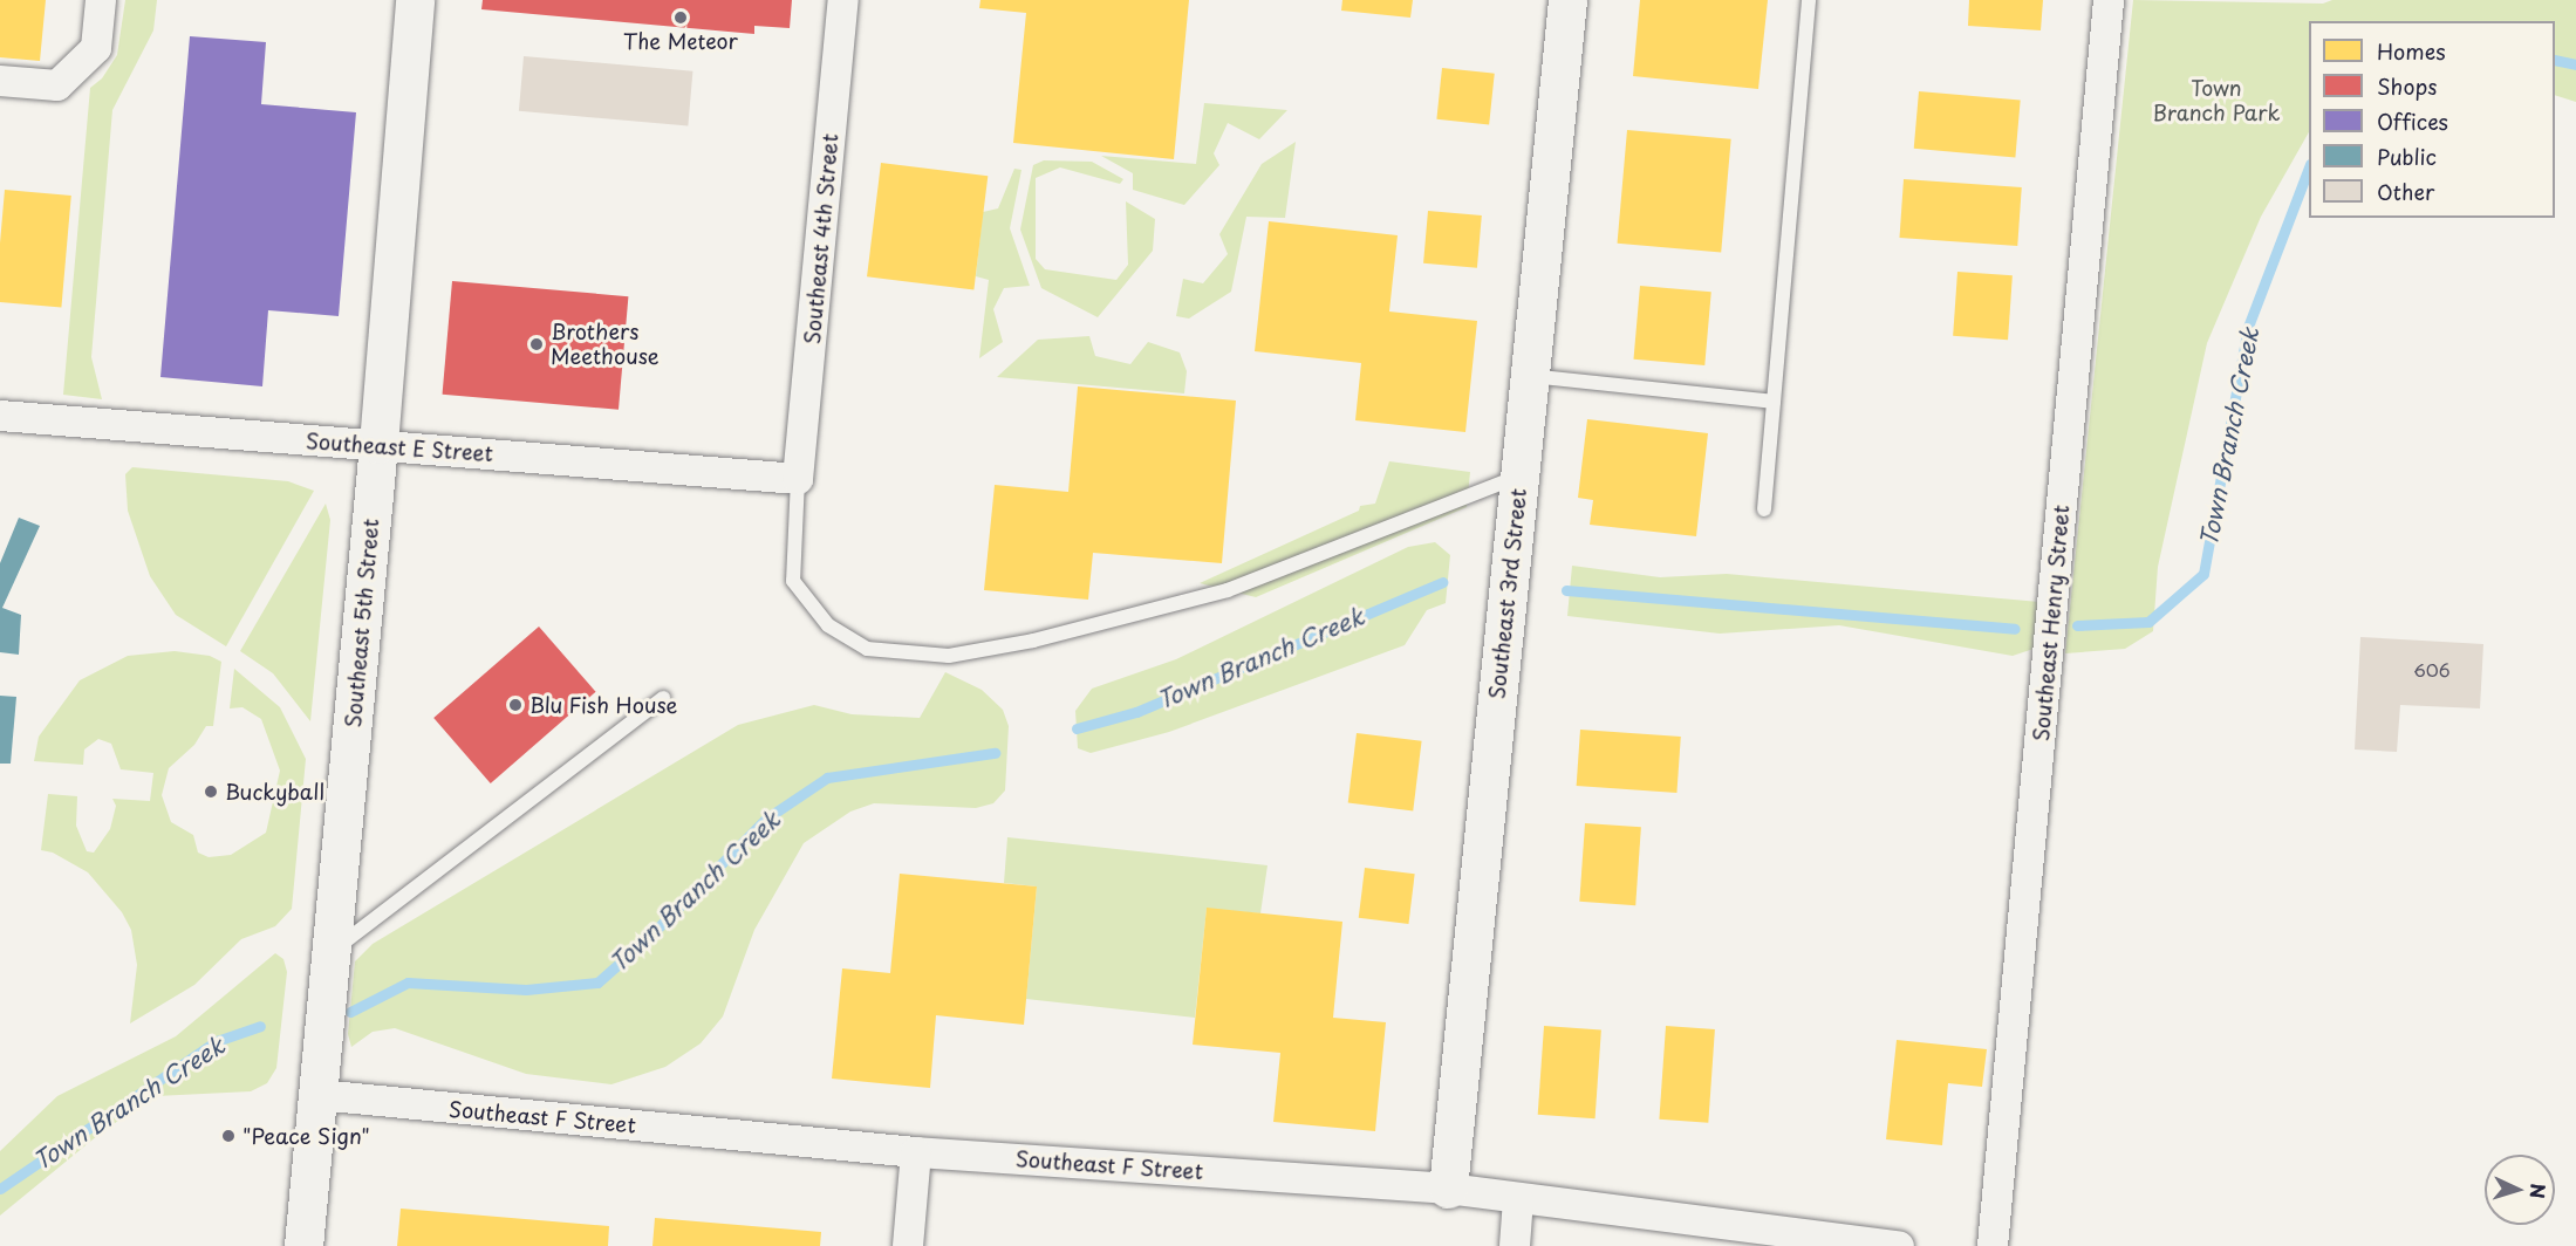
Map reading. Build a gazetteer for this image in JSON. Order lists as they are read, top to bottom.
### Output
{
  "streets": {
    "street": [
      "Southeast 4th Street",
      "Southeast E Street",
      "Southeast 3rd Street",
      "Southeast 5th Street",
      "Southeast Henry Street",
      "Southeast F Street"
    ]
  },
  "crossings": [
    ["Southeast 4th Street", "Southeast E Street"],
    ["Southeast E Street", "Southeast 5th Street"],
    ["Southeast 3rd Street", "Southeast F Street"],
    ["Southeast 5th Street", "Southeast F Street"]
  ],
  "water": ["Town Branch Creek"],
  "parks": ["Town Branch Park"],
  "places": [
    "The Meteor",
    "Brothers Meethouse",
    "Blu Fish House",
    "Buckyball",
    "\"Peace Sign\""
  ],
  "house_numbers": ["606"],
  "legend": [
    "Homes",
    "Shops",
    "Offices",
    "Public",
    "Other"
  ],
  "north": "right"
}
